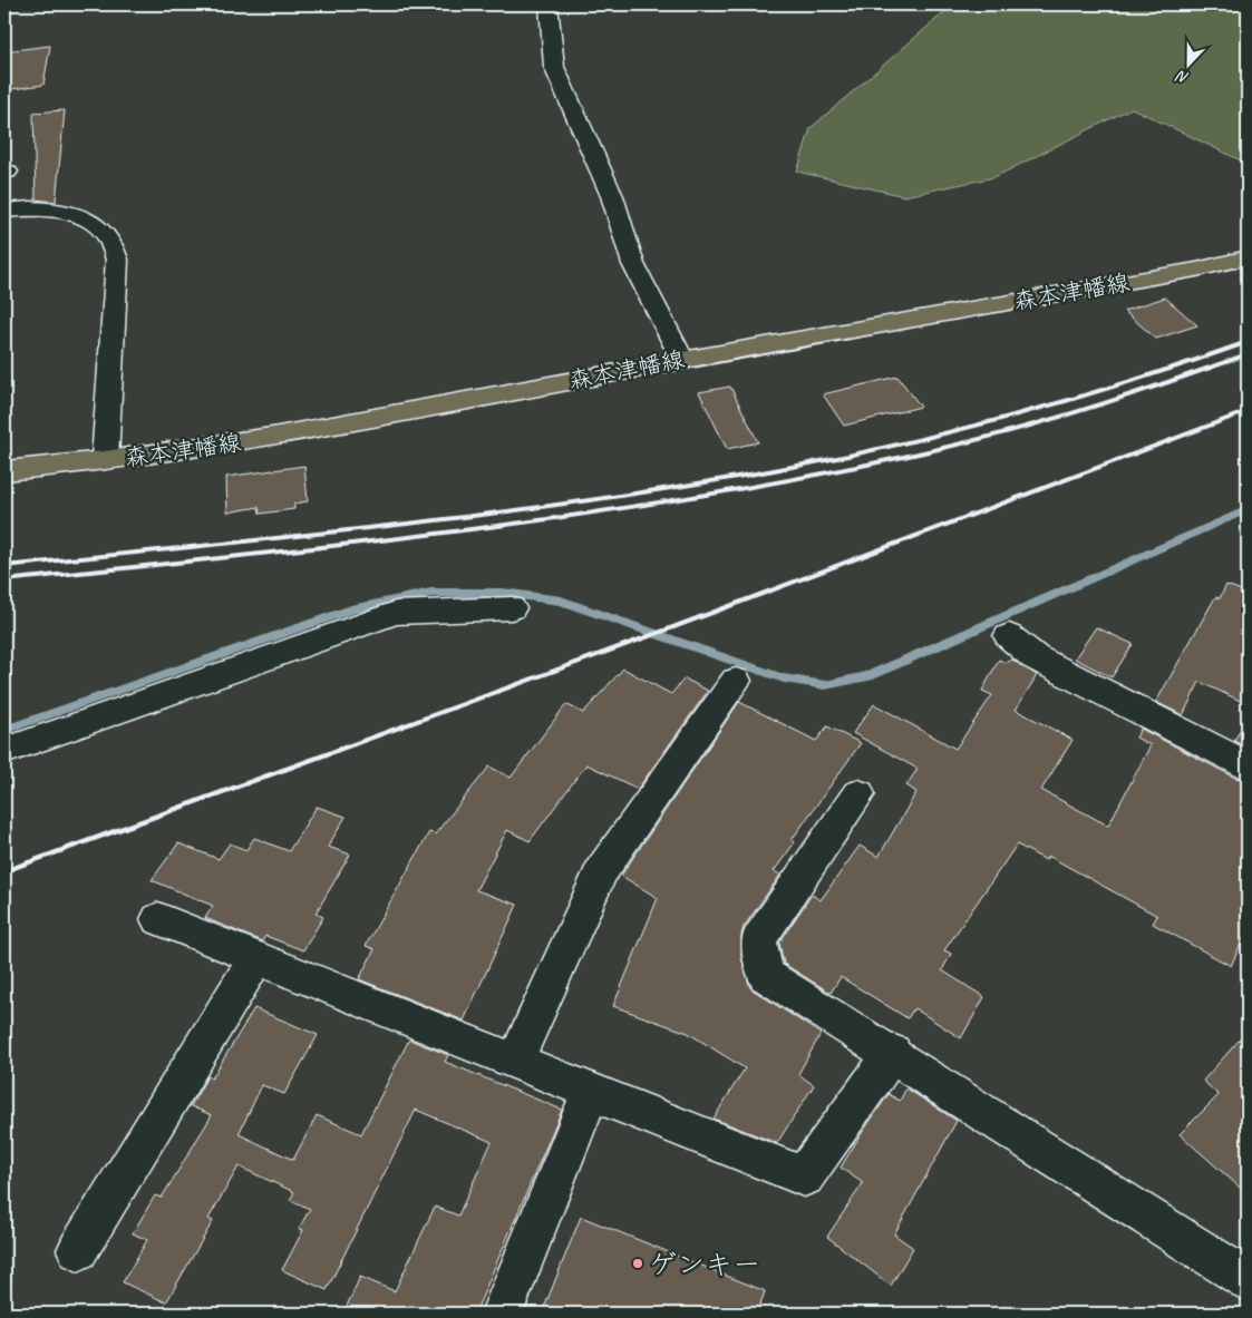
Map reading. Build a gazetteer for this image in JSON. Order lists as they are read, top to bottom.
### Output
{
  "streets": {
    "main road": ["森本津幡線"]
  },
  "places": ["ゲンキー"],
  "north": "bottom"
}
